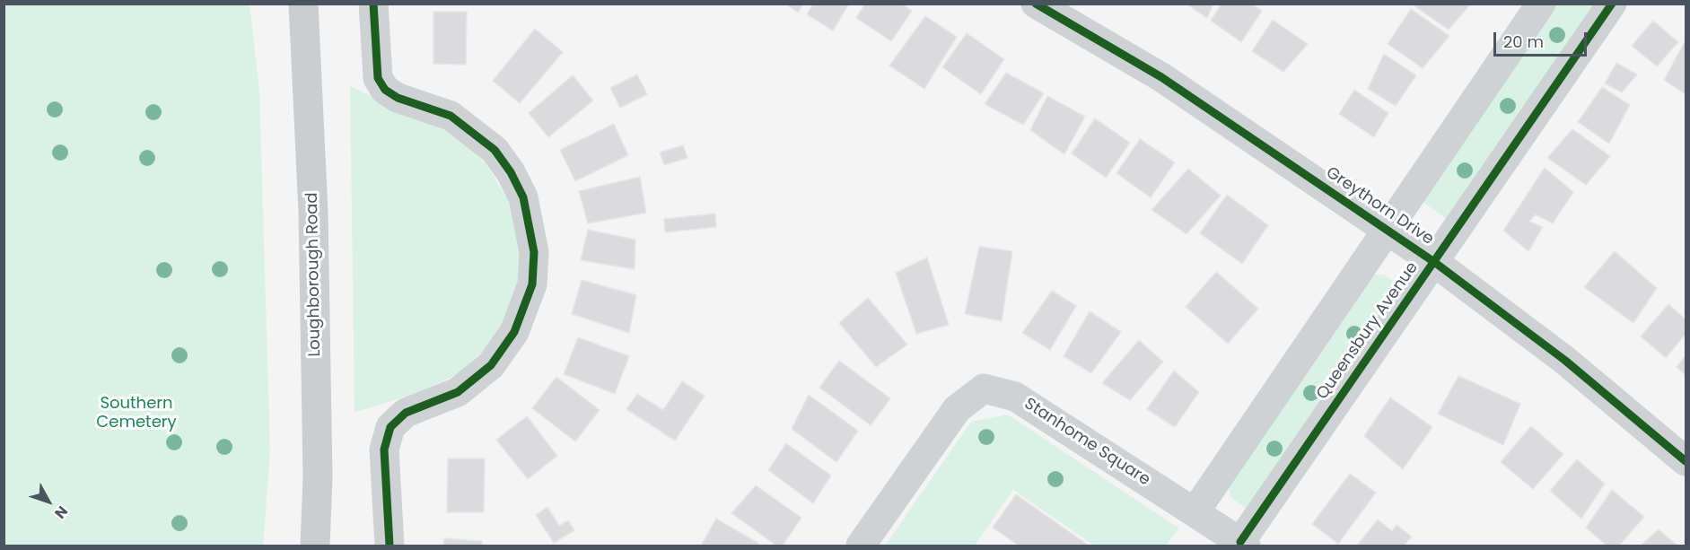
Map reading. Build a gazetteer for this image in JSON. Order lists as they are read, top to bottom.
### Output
{
  "streets": {
    "main road": ["Loughborough Road"],
    "street": ["Greythorn Drive", "Queensbury Avenue", "Stanhome Square"]
  },
  "crossings": [
    ["Greythorn Drive", "Queensbury Avenue"],
    ["Queensbury Avenue", "Stanhome Square"]
  ],
  "parks": ["Southern Cemetery"],
  "scale_bar": "20 m",
  "north": "bottom right"
}
